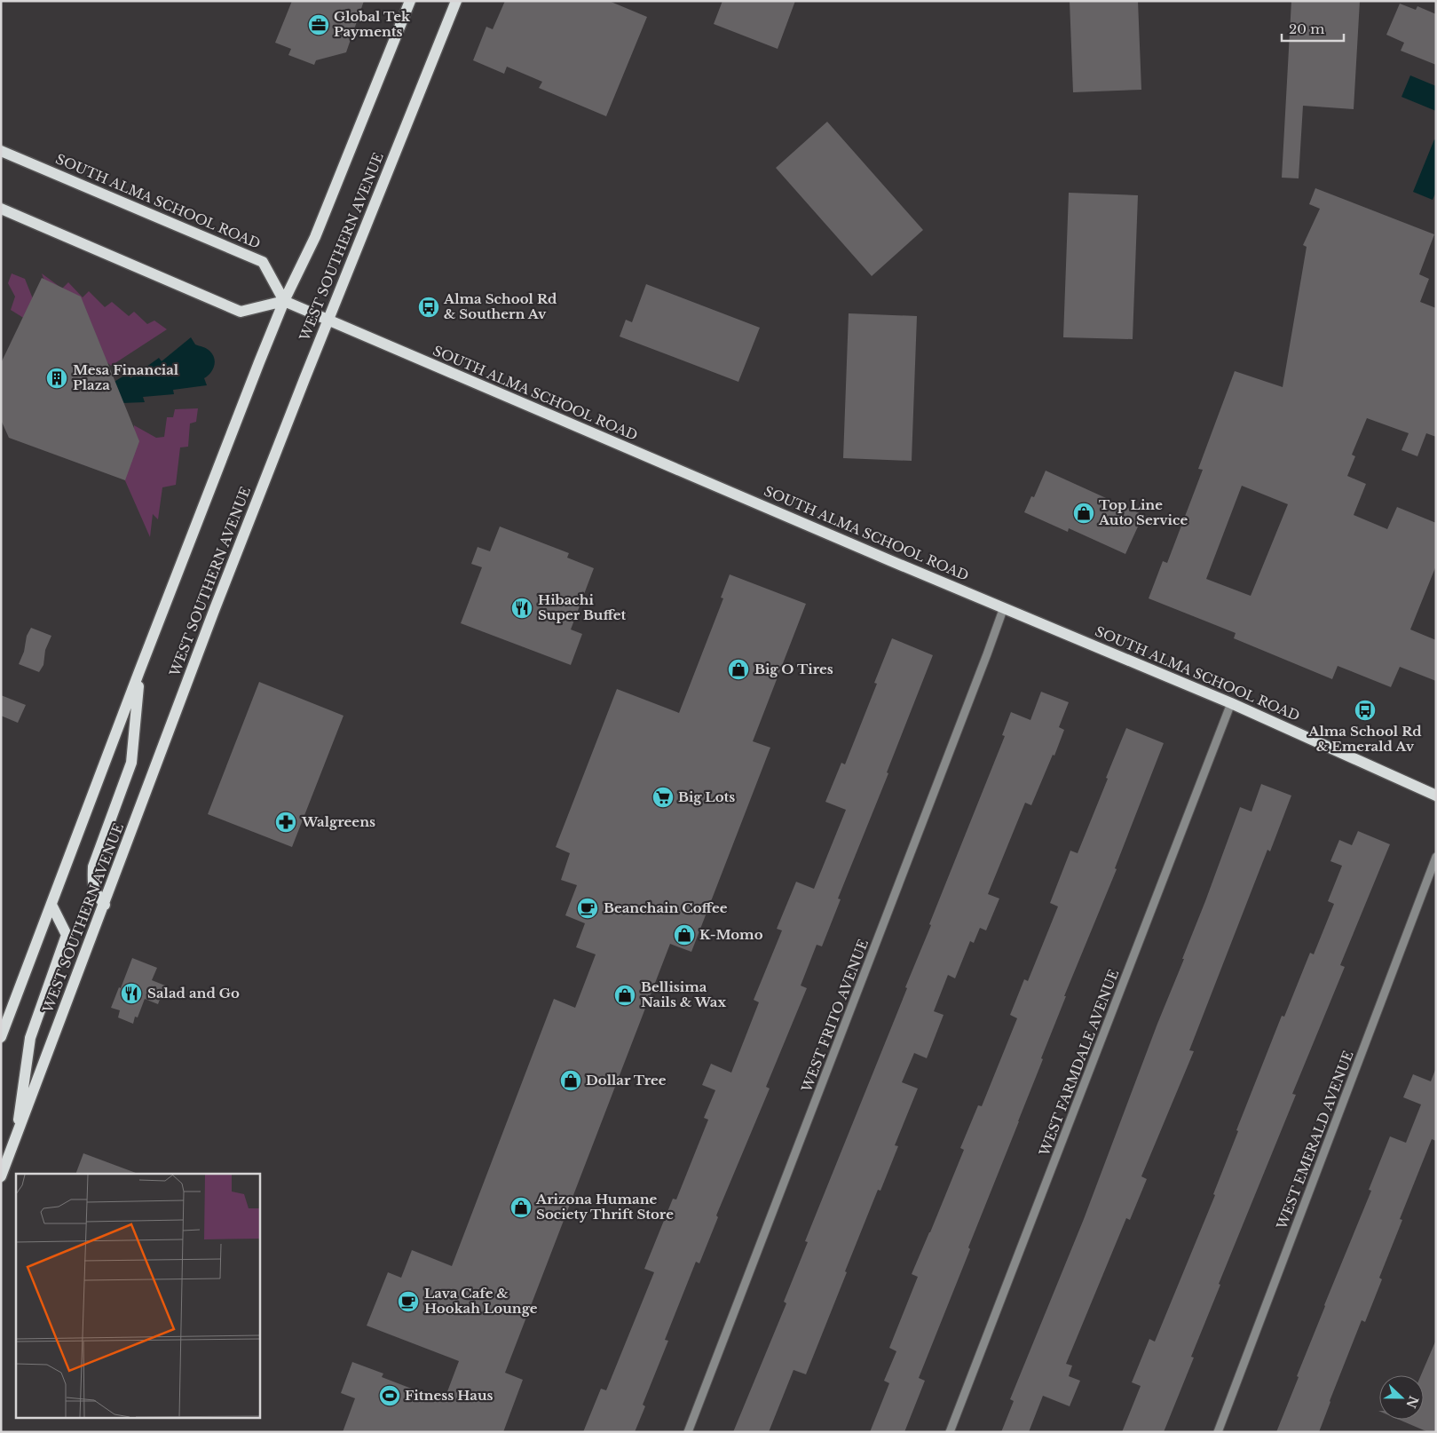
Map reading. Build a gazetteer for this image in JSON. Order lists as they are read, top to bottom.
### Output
{
  "streets": {
    "main road": ["SOUTH ALMA SCHOOL ROAD", "WEST SOUTHERN AVENUE"],
    "street": ["WEST FRITO AVENUE", "WEST FARMDALE AVENUE", "WEST EMERALD AVENUE"]
  },
  "crossings": [
    ["SOUTH ALMA SCHOOL ROAD", "WEST SOUTHERN AVENUE"],
    ["SOUTH ALMA SCHOOL ROAD", "WEST FRITO AVENUE"],
    ["SOUTH ALMA SCHOOL ROAD", "WEST FARMDALE AVENUE"]
  ],
  "places": {
    "office": ["Global Tek Payments"],
    "bus stop": ["Alma School Rd & Southern Av", "Alma School Rd & Emerald Av"],
    "building": ["Mesa Financial Plaza"],
    "shop": [
      "Top Line Auto Service",
      "Big O Tires",
      "K-Momo",
      "Bellisima Nails & Wax",
      "Dollar Tree",
      "Arizona Humane Society Thrift Store"
    ],
    "restaurant": ["Hibachi Super Buffet", "Salad and Go"],
    "supermarket": ["Big Lots"],
    "pharmacy": ["Walgreens"],
    "cafe": ["Beanchain Coffee", "Lava Cafe & Hookah Lounge"],
    "sports": ["Fitness Haus"]
  },
  "scale_bar": "20 m",
  "north": "right"
}
